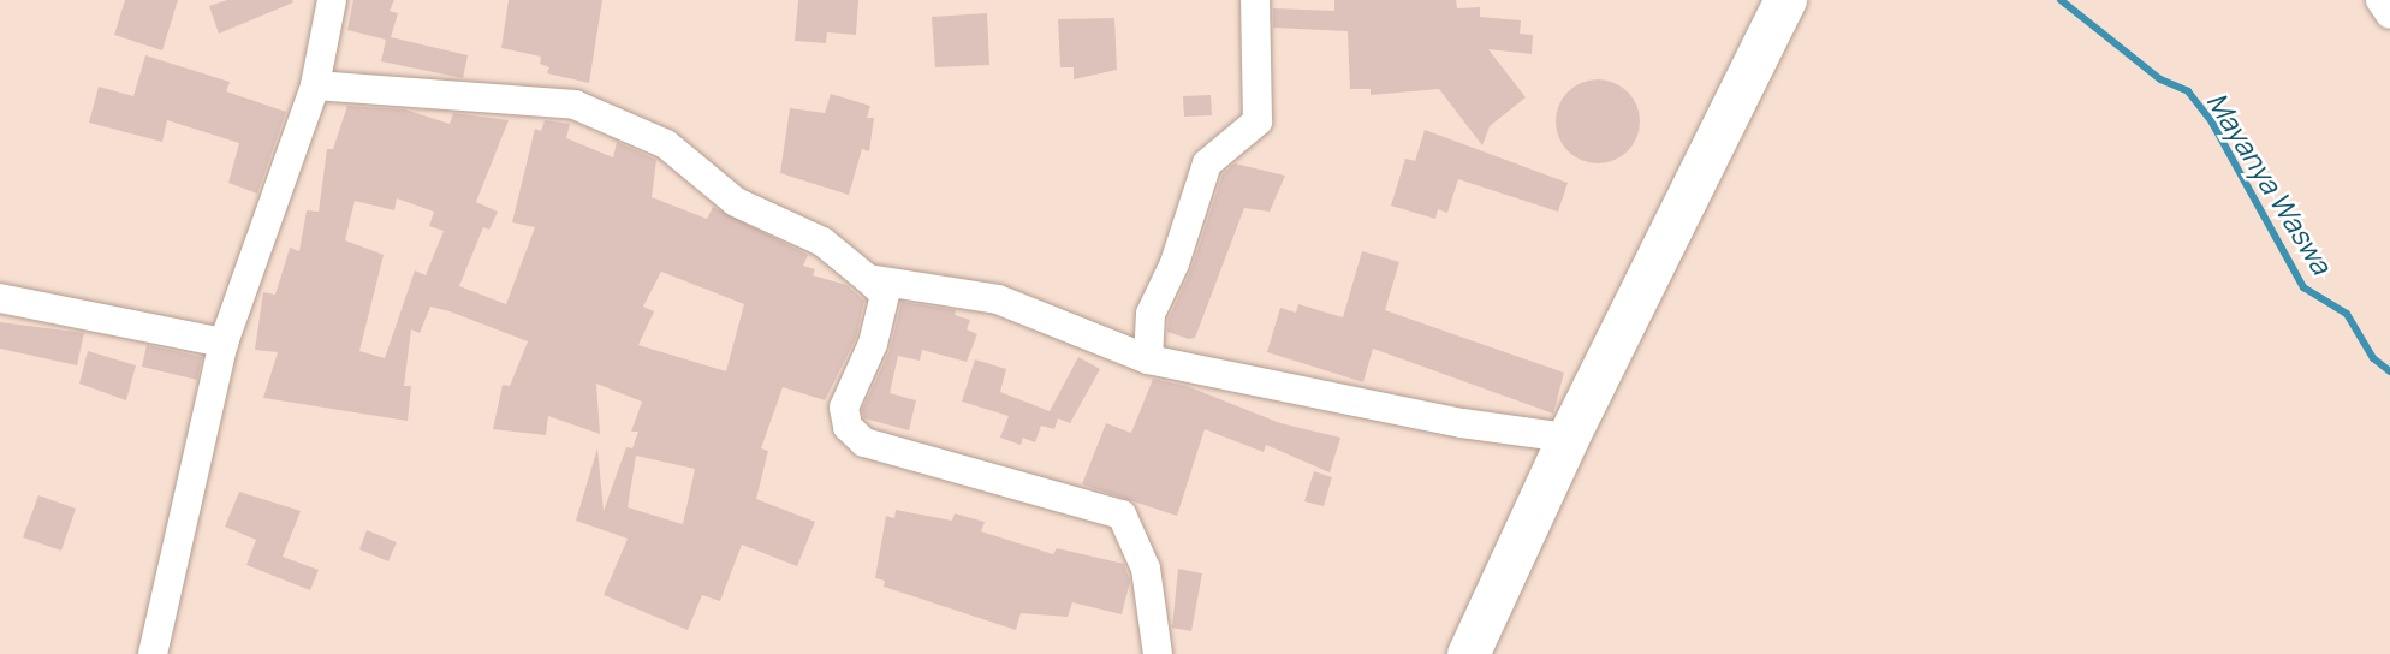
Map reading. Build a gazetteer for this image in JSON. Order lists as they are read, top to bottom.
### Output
{
  "water": ["Mayanya Waswa"]
}
